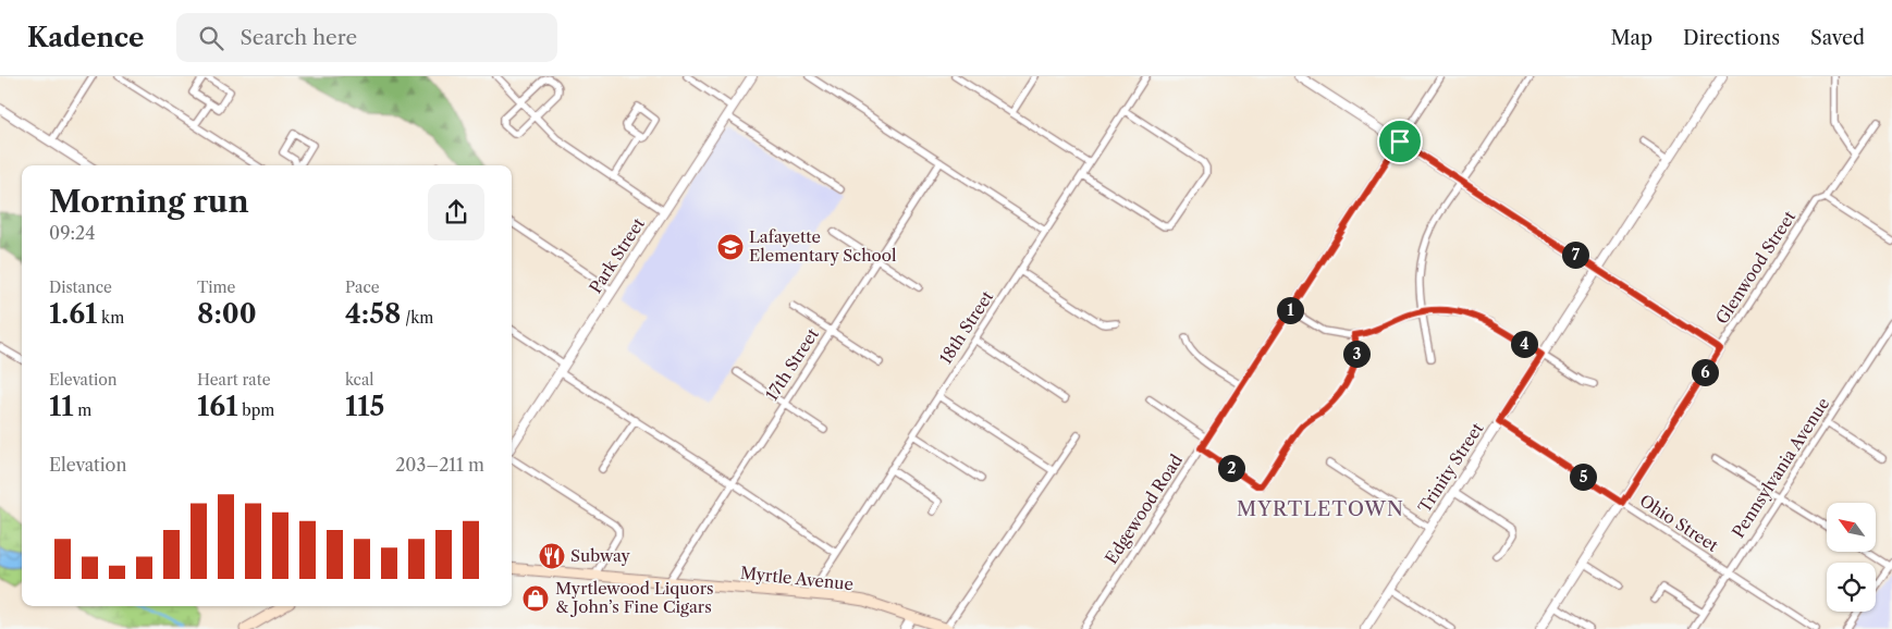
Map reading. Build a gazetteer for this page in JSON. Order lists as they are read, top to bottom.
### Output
{
  "streets": {
    "main road": ["Myrtle Avenue"],
    "street": [
      "Park Street",
      "Glenwood Street",
      "18th Street",
      "17th Street",
      "Trinity Street",
      "Pennsylvania Avenue",
      "Edgewood Road",
      "Ohio Street"
    ]
  },
  "crossings": [
    ["Glenwood Street", "Ohio Street"],
    ["18th Street", "Myrtle Avenue"],
    ["17th Street", "Myrtle Avenue"],
    ["Trinity Street", "Ohio Street"],
    ["Pennsylvania Avenue", "Ohio Street"]
  ],
  "districts": ["MYRTLETOWN"],
  "places": {
    "school or university": ["Lafayette Elementary School"],
    "restaurant": ["Subway"],
    "shop": ["Myrtlewood Liquors & John’s Fine Cigars"]
  },
  "north": "top left",
  "page": {
    "header": "Kadence",
    "search": "Search here",
    "nav": ["Map", "Directions", "Saved"],
    "heading": ["Morning run", "09:24"],
    "pins": [
      "7",
      "1",
      "4",
      "3",
      "6",
      "2",
      "5"
    ],
    "stats": [
      ["Distance", "1.61 km"],
      ["Time", "8:00"],
      ["Pace", "4:58 /km"],
      ["Elevation", "11 m"],
      ["Heart rate", "161 bpm"],
      ["kcal", "115"]
    ],
    "chart": ["Elevation", "203–211 m"]
  }
}
